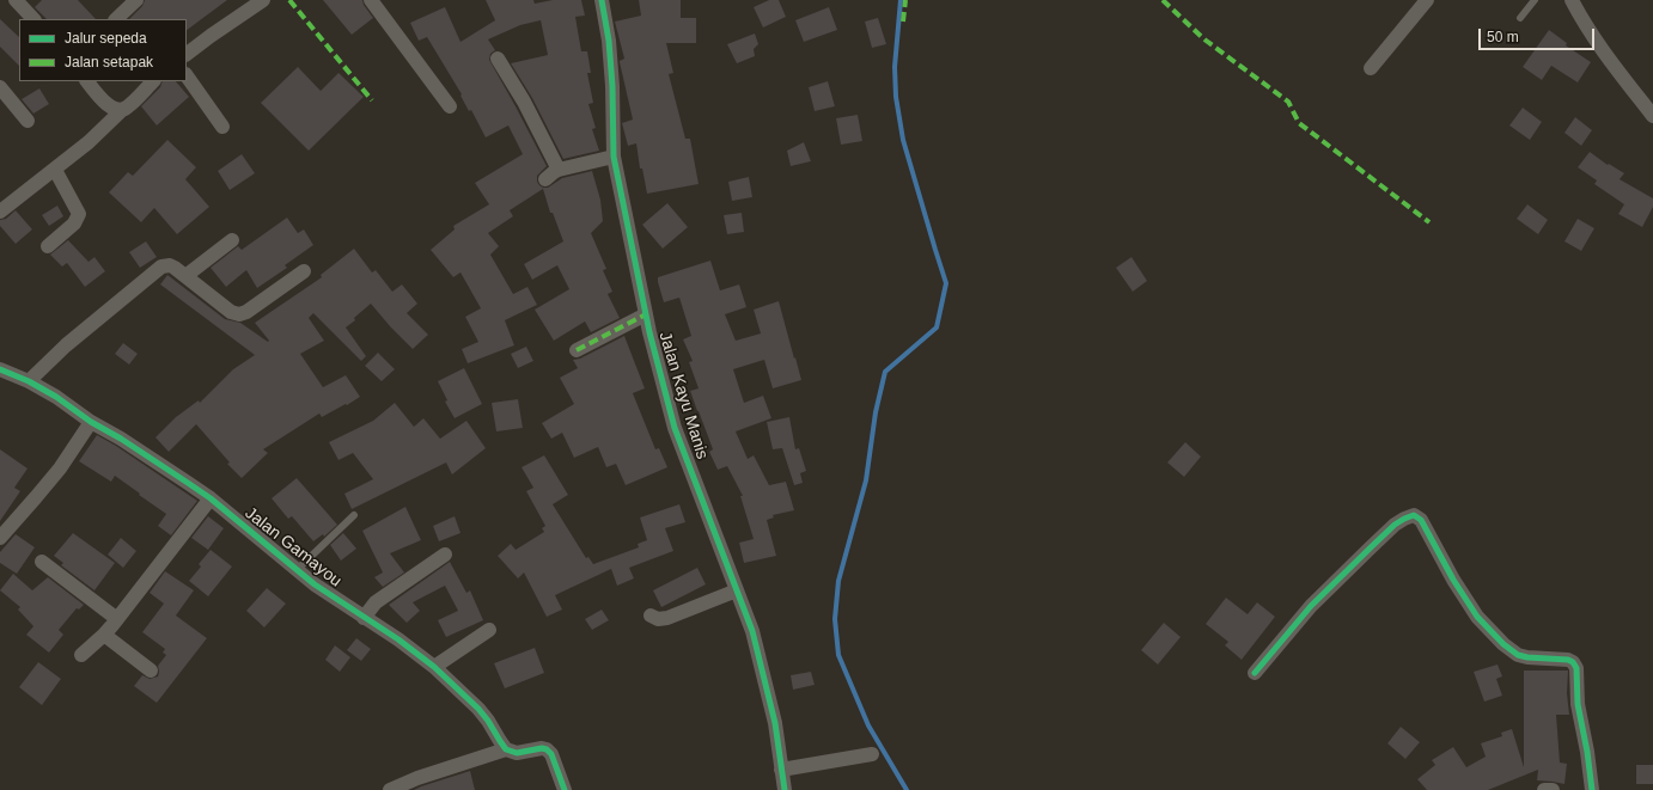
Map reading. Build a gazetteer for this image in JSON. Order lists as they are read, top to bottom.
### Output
{
  "streets": {
    "street": ["Jalan Kayu Manis", "Jalan Gamayou"]
  },
  "legend": ["Jalur sepeda", "Jalan setapak"],
  "scale_bar": "50 m"
}
